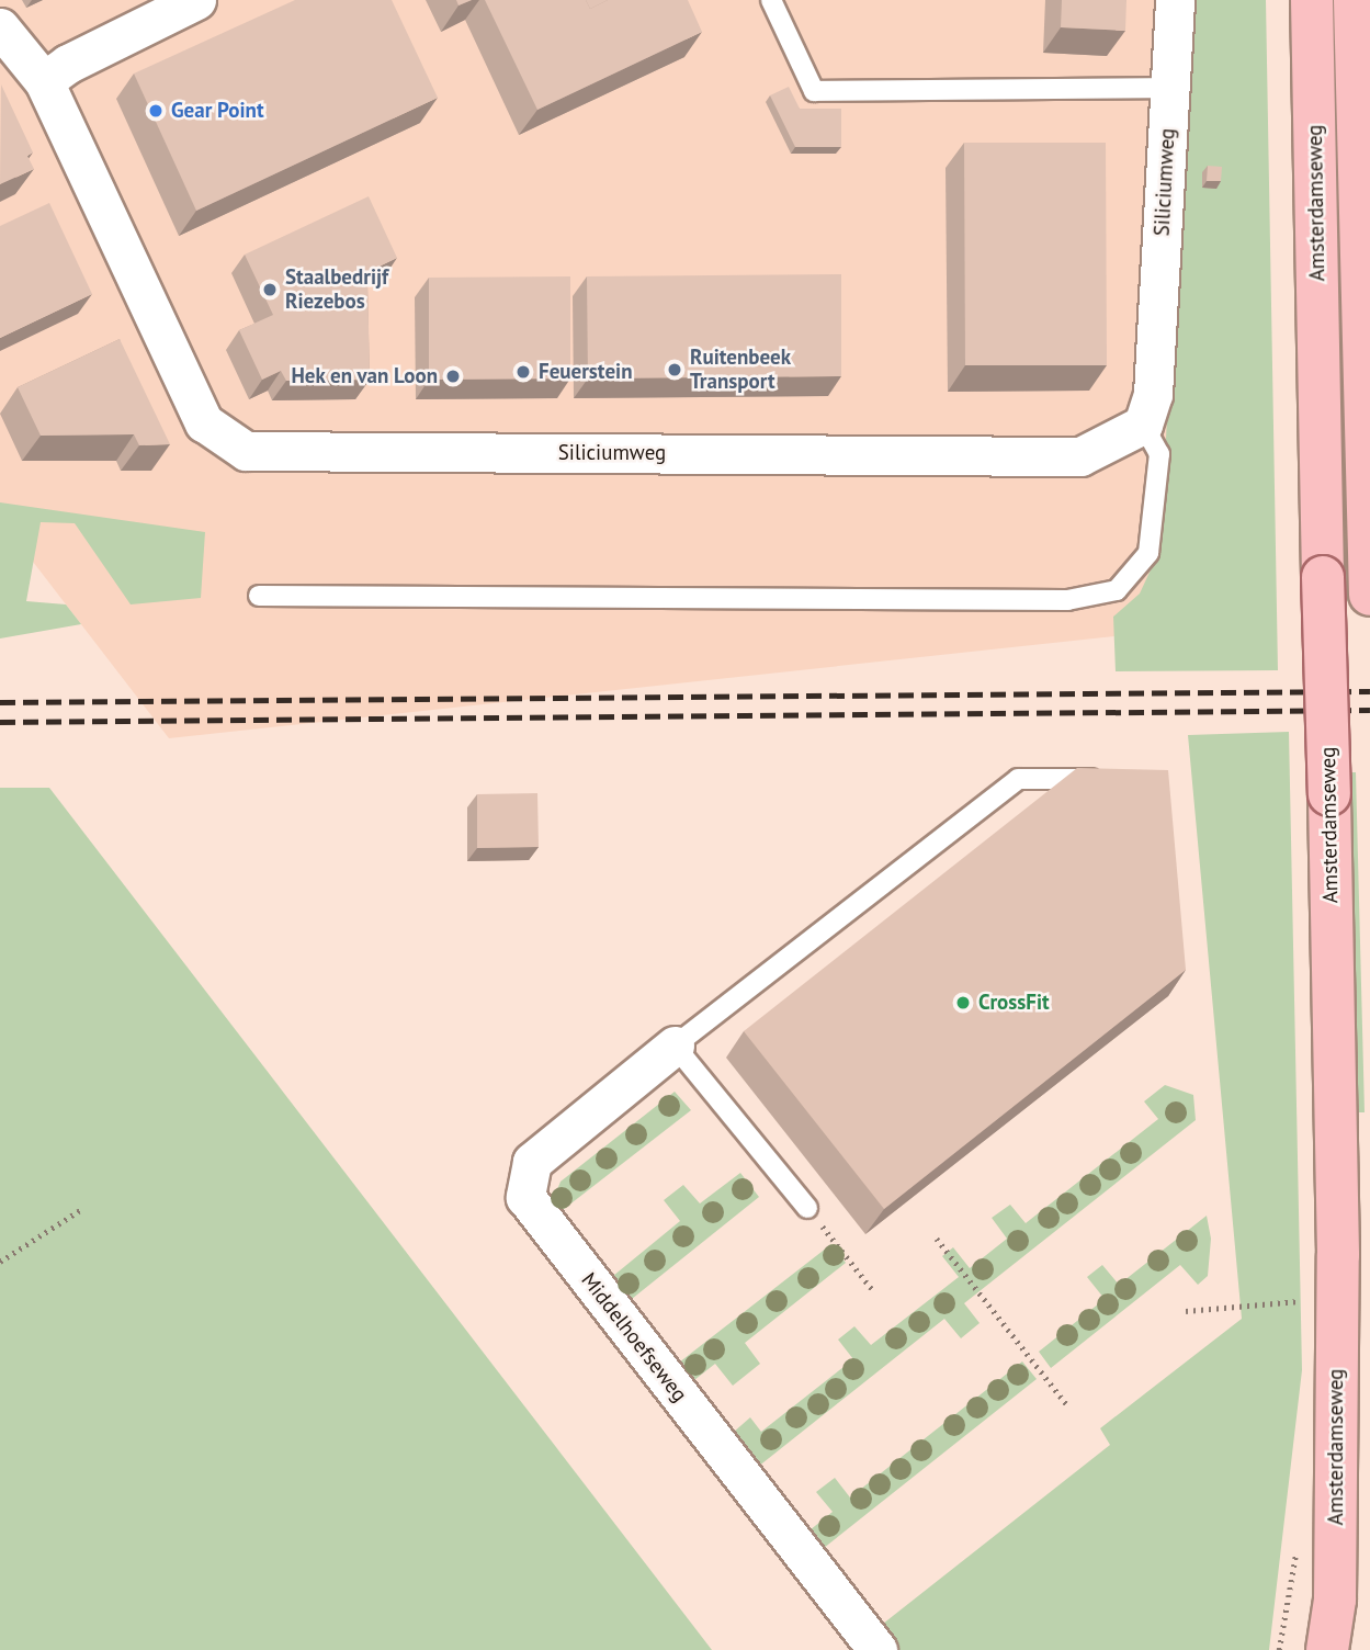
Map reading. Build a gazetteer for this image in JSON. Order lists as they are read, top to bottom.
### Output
{
  "streets": {
    "main road": ["Amsterdamseweg"],
    "street": ["Siliciumweg", "Middelhoefseweg"]
  },
  "places": [
    "Gear Point",
    "Staalbedrijf Riezebos",
    "Ruitenbeek Transport",
    "Feuerstein",
    "Hek en van Loon",
    "CrossFit"
  ]
}
